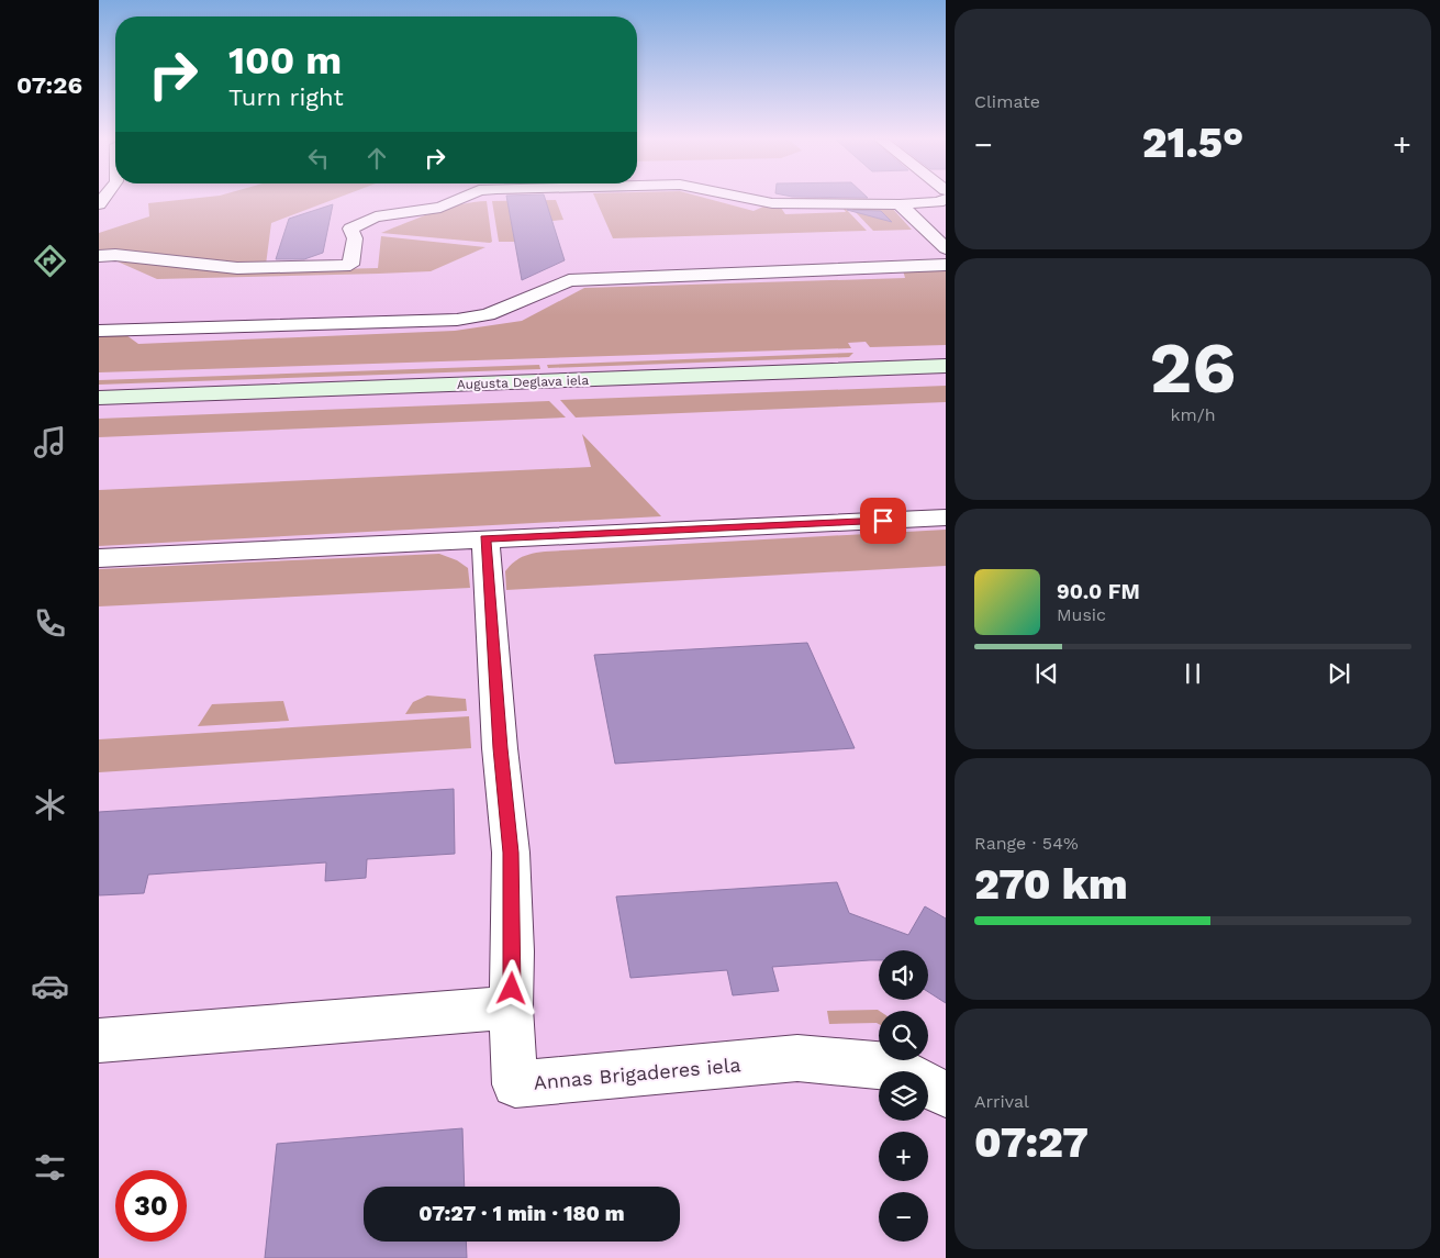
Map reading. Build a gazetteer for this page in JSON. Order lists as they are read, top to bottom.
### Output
{
  "streets": {
    "main road": ["Augusta Deglava iela"],
    "street": ["Annas Brigaderes iela"]
  },
  "page": {
    "tabs": "07:26",
    "tile": [
      "Climate",
      ["26", "km/h"],
      ["Range · 54%", "270 km"],
      ["Arrival", "07:27"]
    ],
    "turn": ["100 m", "Turn right"],
    "heat": ["−", "21.5°", "+"],
    "song": ["90.0 FM", "Music"],
    "map_buttons": ["+", "−"],
    "limit": "30",
    "trip": "07:27 · 1 min · 180 m"
  }
}
